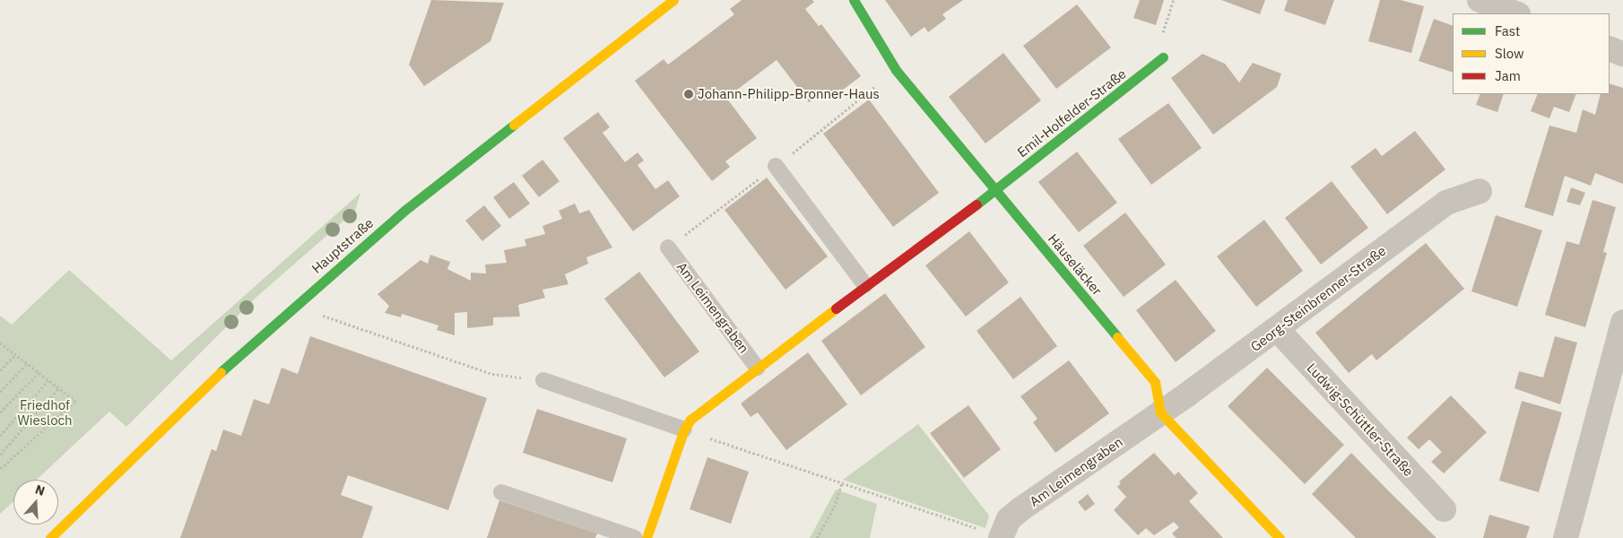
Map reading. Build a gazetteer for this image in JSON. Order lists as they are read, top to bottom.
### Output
{
  "streets": {
    "street": [
      "Emil-Holfelder-Straße",
      "Hauptstraße",
      "Häuseläcker",
      "Georg-Steinbrenner-Straße",
      "Am Leimengraben",
      "Ludwig-Schüttler-Straße"
    ]
  },
  "crossings": [
    ["Emil-Holfelder-Straße", "Häuseläcker"],
    ["Emil-Holfelder-Straße", "Am Leimengraben"],
    ["Häuseläcker", "Georg-Steinbrenner-Straße"],
    ["Häuseläcker", "Am Leimengraben"],
    ["Georg-Steinbrenner-Straße", "Am Leimengraben"],
    ["Georg-Steinbrenner-Straße", "Ludwig-Schüttler-Straße"]
  ],
  "parks": ["Friedhof Wiesloch"],
  "places": ["Johann-Philipp-Bronner-Haus"],
  "legend": ["Fast", "Slow", "Jam"],
  "north": "top"
}
